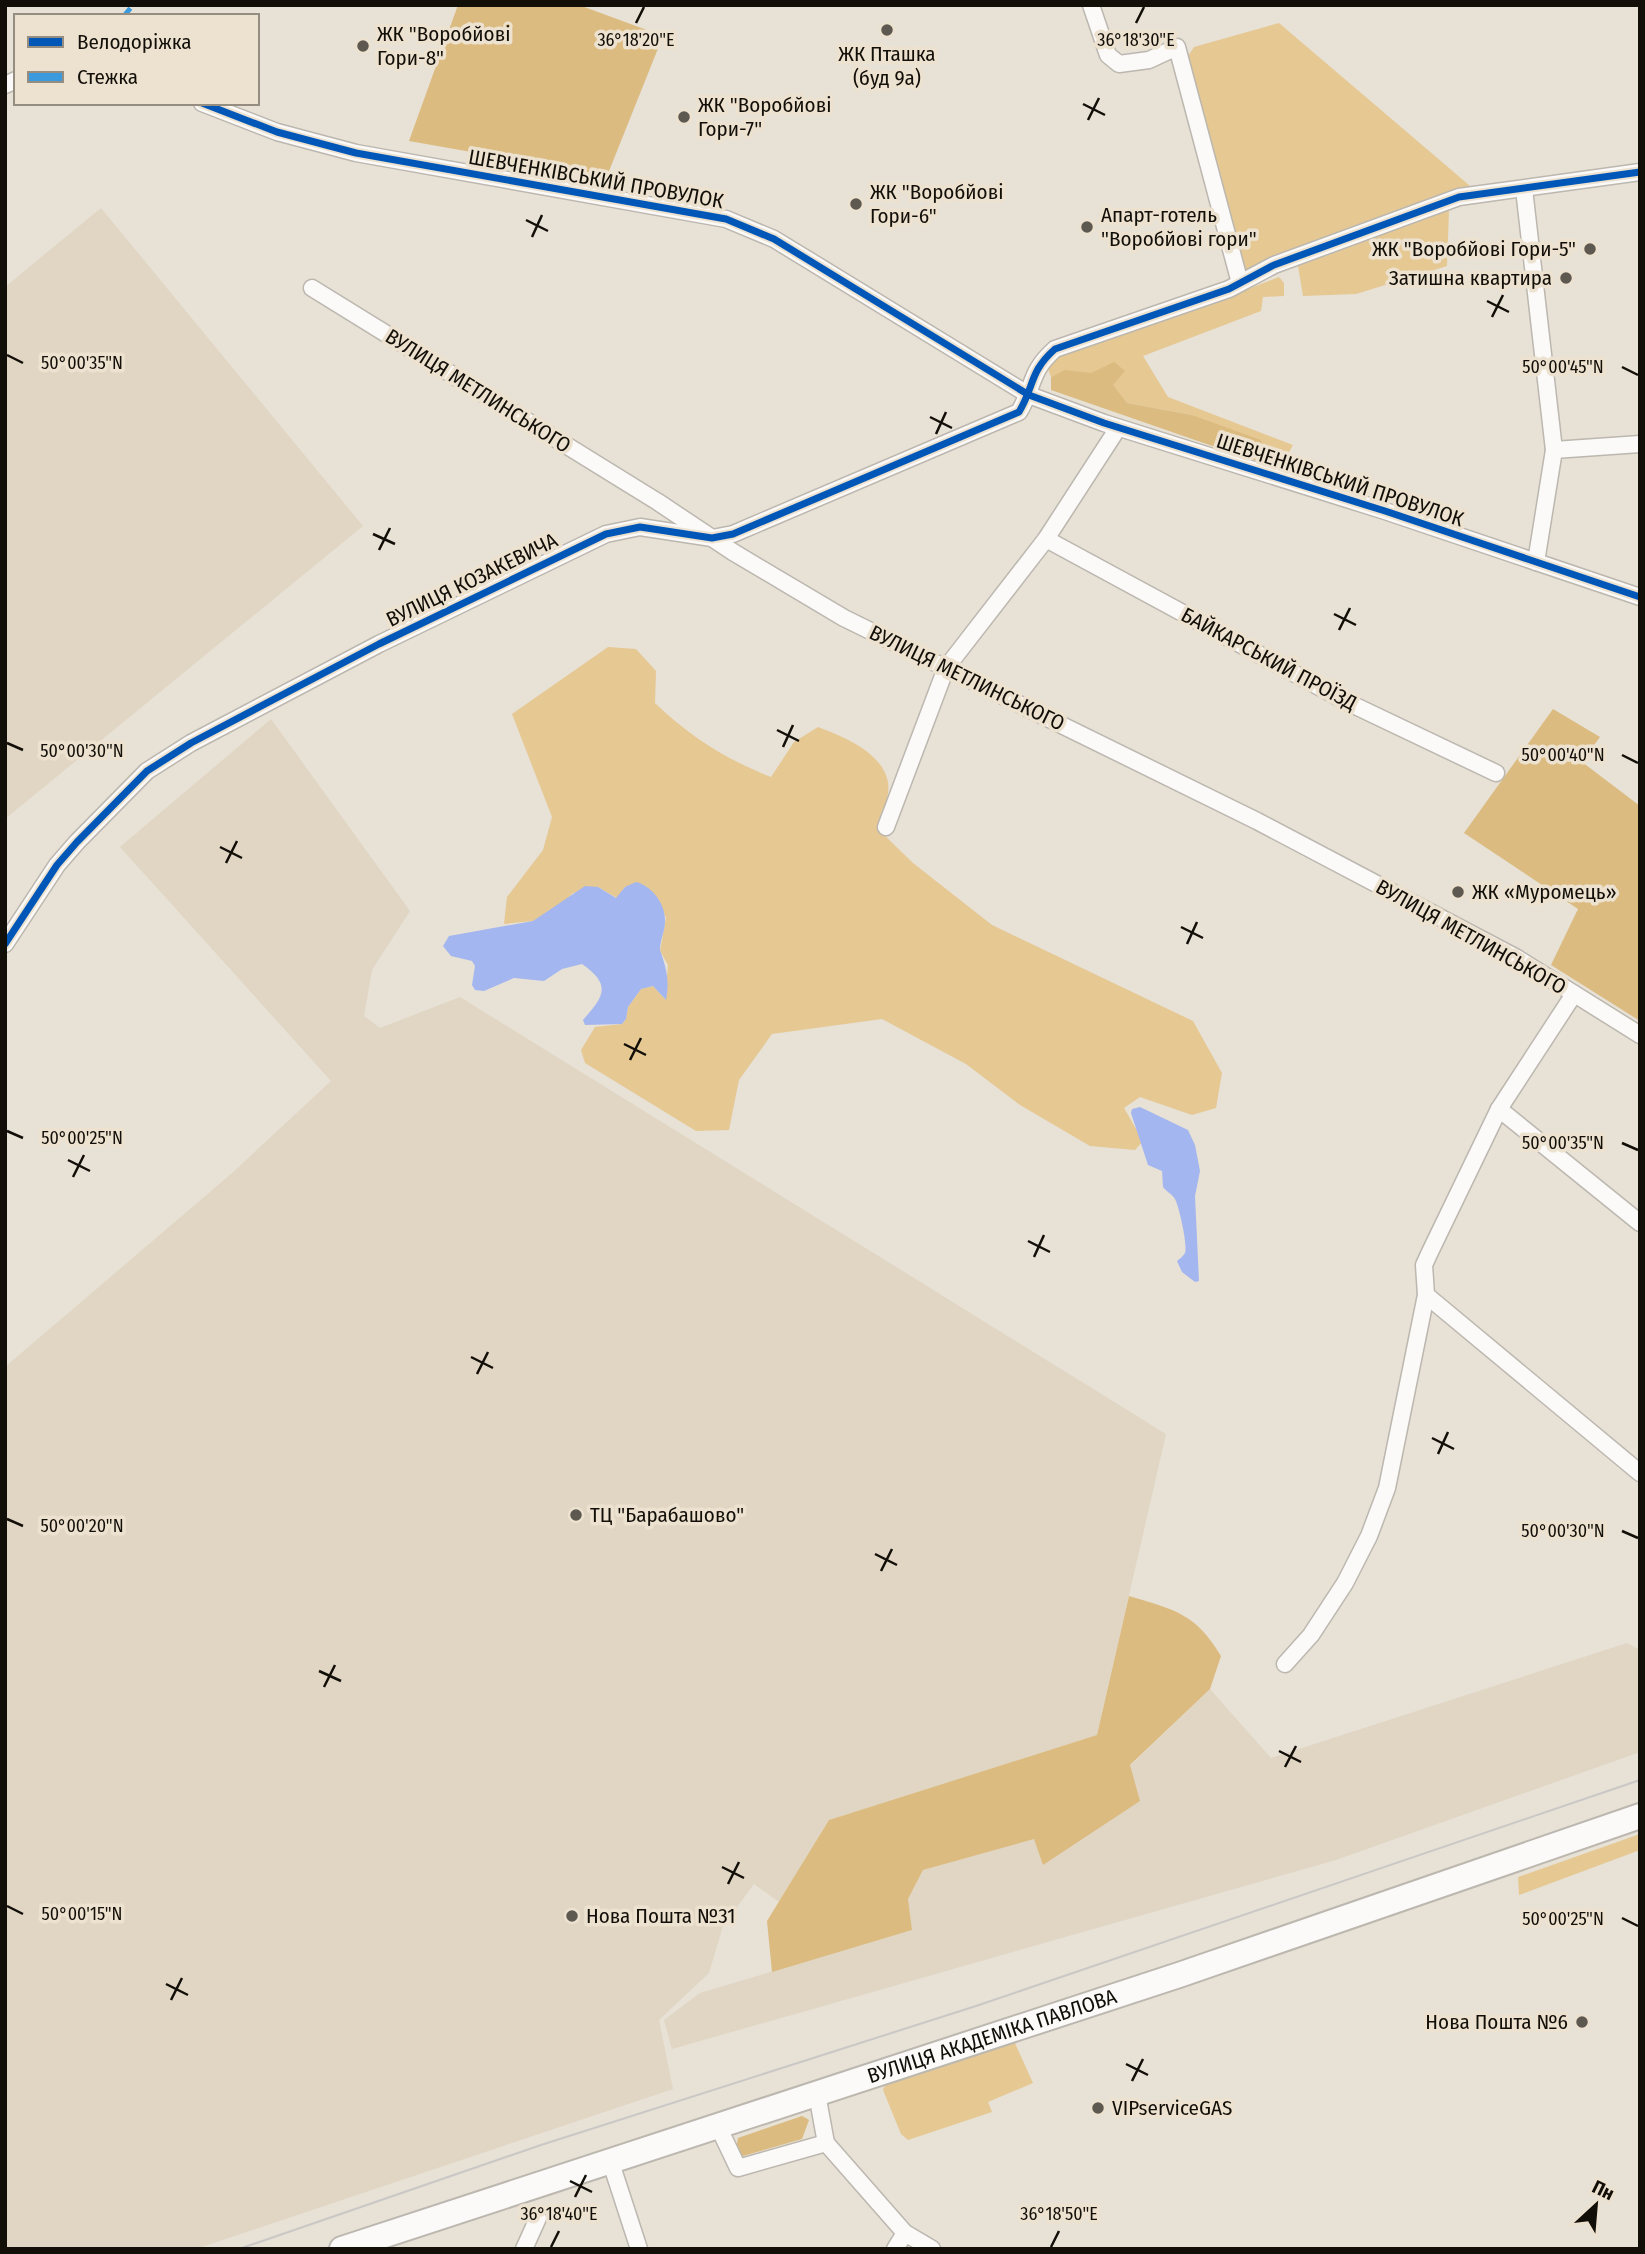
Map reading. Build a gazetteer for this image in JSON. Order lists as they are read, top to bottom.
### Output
{
  "streets": {
    "main road": ["ВУЛИЦЯ АКАДЕМІКА ПАВЛОВА"],
    "street": [
      "ШЕВЧЕНКІВСЬКИЙ ПРОВУЛОК",
      "ВУЛИЦЯ МЕТЛИНСЬКОГО",
      "ВУЛИЦЯ КОЗАКЕВИЧА",
      "БАЙКАРСЬКИЙ ПРОЇЗД"
    ]
  },
  "crossings": [
    ["ШЕВЧЕНКІВСЬКИЙ ПРОВУЛОК", "ВУЛИЦЯ КОЗАКЕВИЧА"],
    ["ВУЛИЦЯ МЕТЛИНСЬКОГО", "ВУЛИЦЯ КОЗАКЕВИЧА"]
  ],
  "places": [
    "ЖК Пташка (буд 9а)",
    "ЖК \"Воробйові Гори-8\"",
    "ЖК \"Воробйові Гори-7\"",
    "ЖК \"Воробйові Гори-6\"",
    "Апарт-готель \"Воробйові гори\"",
    "ЖК \"Воробйові Гори-5\"",
    "Затишна квартира",
    "ЖК «Муромець»",
    "ТЦ \"Барабашово\"",
    "Нова Пошта №31",
    "Нова Пошта №6",
    "VIPserviceGAS"
  ],
  "legend": ["Велодоріжка", "Стежка"],
  "north": "top right",
  "coordinates": [
    "36°18'20\"E",
    "36°18'30\"E",
    "50°00'35\"N",
    "50°00'45\"N",
    "50°00'30\"N",
    "50°00'40\"N",
    "50°00'25\"N",
    "50°00'20\"N",
    "50°00'15\"N",
    "36°18'40\"E",
    "36°18'50\"E"
  ]
}
